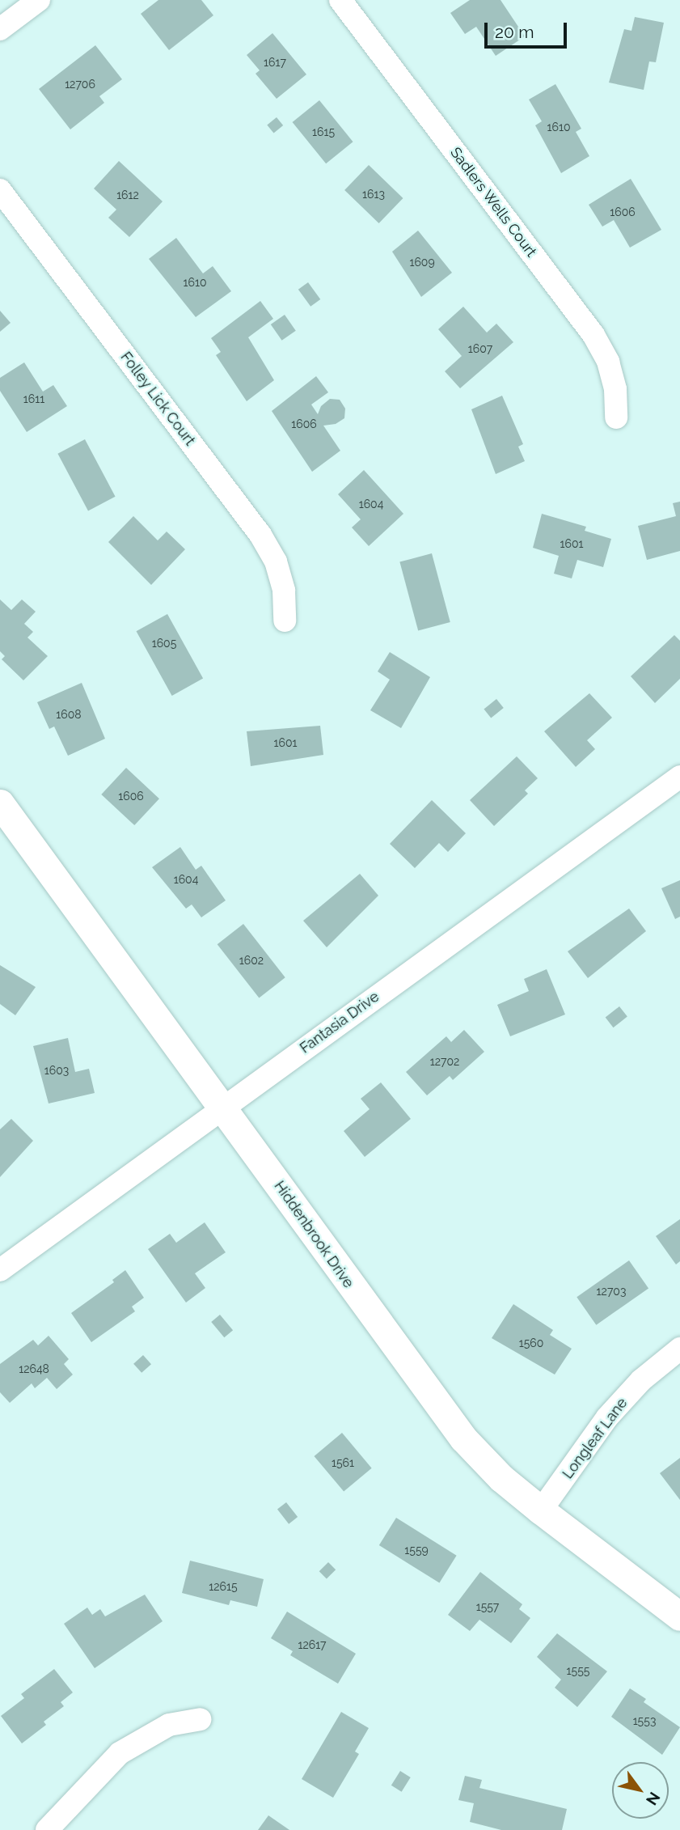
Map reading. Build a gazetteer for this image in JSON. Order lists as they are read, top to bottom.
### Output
{
  "streets": {
    "street": [
      "Sadlers Wells Court",
      "Folley Lick Court",
      "Fantasia Drive",
      "Hiddenbrook Drive",
      "Longleaf Lane"
    ]
  },
  "crossings": [
    ["Fantasia Drive", "Hiddenbrook Drive"],
    ["Hiddenbrook Drive", "Longleaf Lane"]
  ],
  "house_numbers": [
    "1617",
    "12706",
    "1610",
    "1615",
    "1613",
    "1612",
    "1606",
    "1609",
    "1610",
    "1607",
    "1611",
    "1606",
    "1604",
    "1601",
    "1605",
    "1608",
    "1601",
    "1606",
    "1604",
    "1602",
    "12702",
    "1603",
    "12703",
    "1560",
    "12648",
    "1561",
    "1559",
    "12615",
    "1557",
    "12617",
    "1555",
    "1553"
  ],
  "scale_bar": "20 m",
  "north": "bottom right"
}
